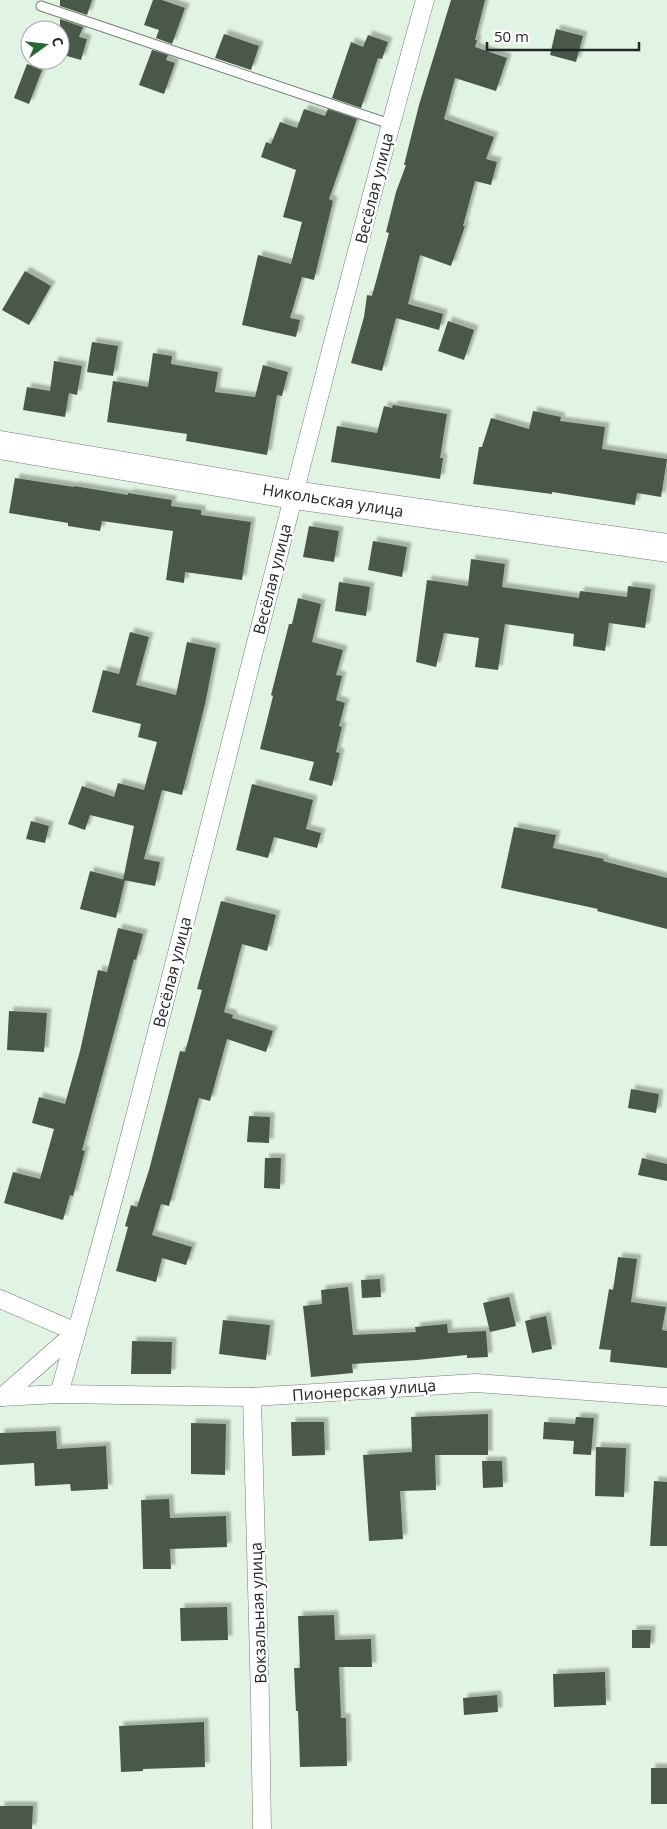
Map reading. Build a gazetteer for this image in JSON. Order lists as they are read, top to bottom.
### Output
{
  "streets": {
    "main road": ["Никольская улица"],
    "street": ["Весёлая улица", "Пионерская улица", "Вокзальная улица"]
  },
  "crossings": [
    ["Весёлая улица", "Никольская улица"],
    ["Пионерская улица", "Вокзальная улица"]
  ],
  "scale_bar": "50 m",
  "north": "right"
}
